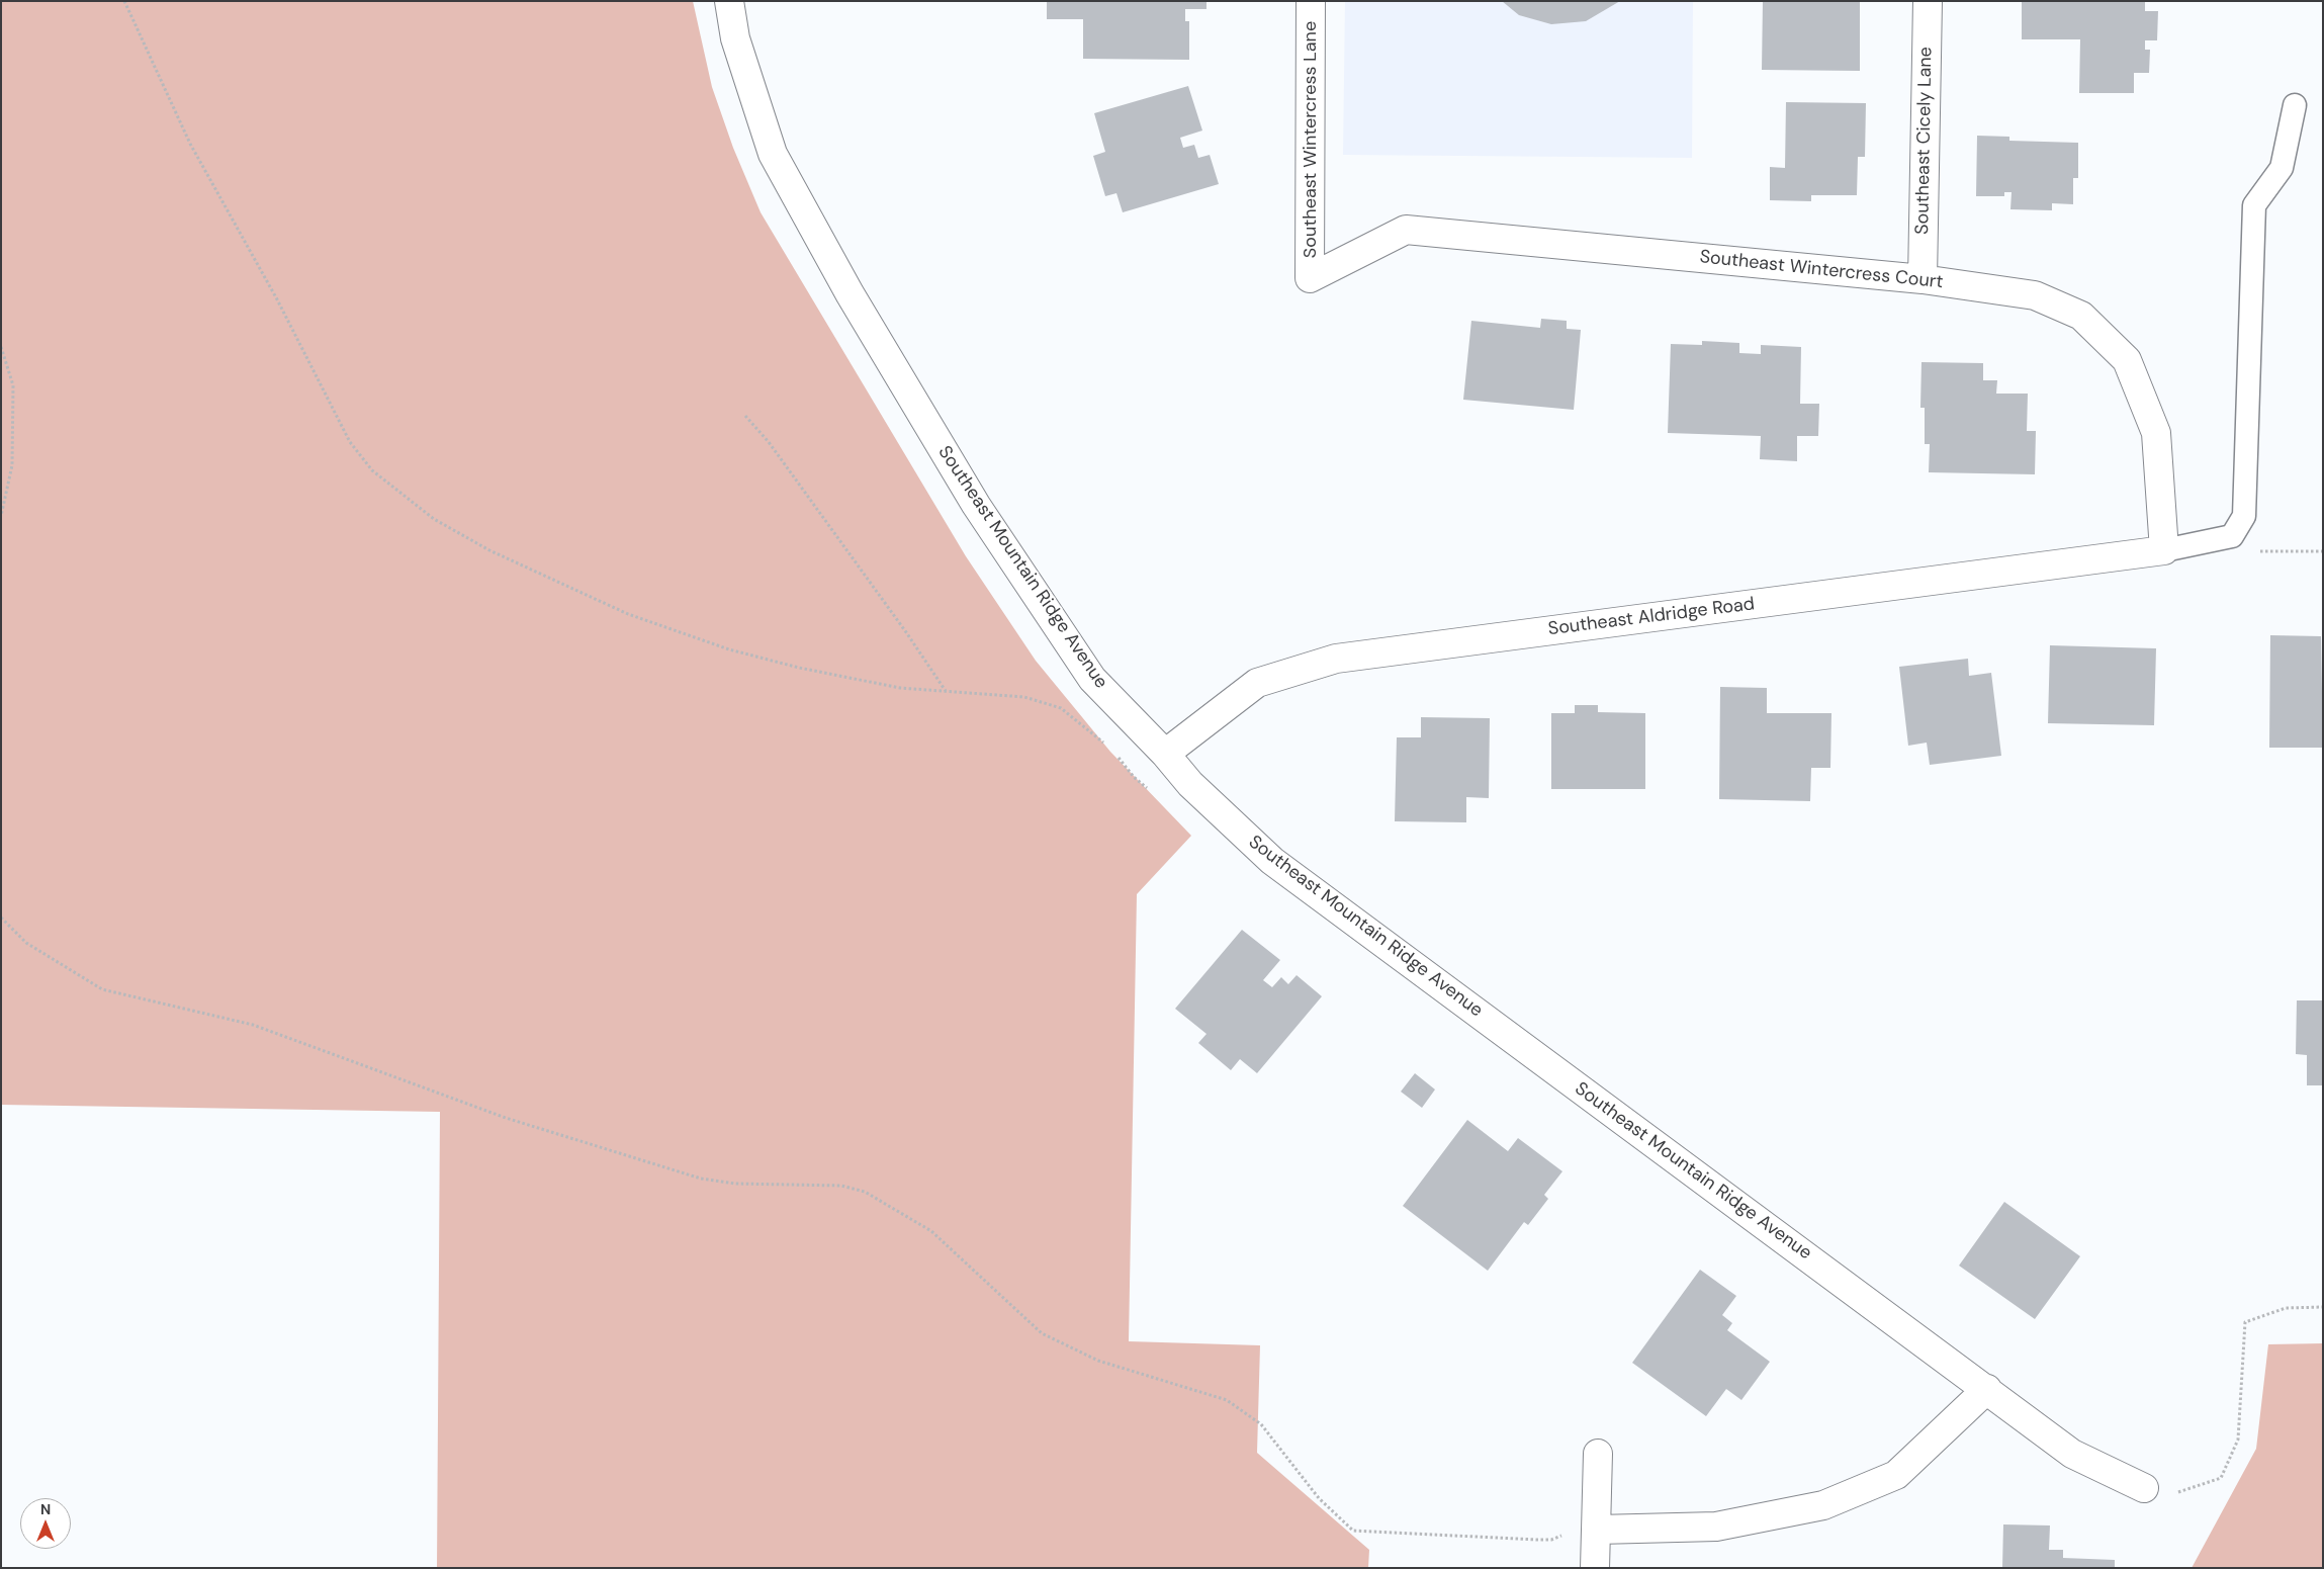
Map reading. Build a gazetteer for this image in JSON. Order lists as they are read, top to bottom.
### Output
{
  "streets": {
    "street": [
      "Southeast Wintercress Lane",
      "Southeast Cicely Lane",
      "Southeast Wintercress Court",
      "Southeast Mountain Ridge Avenue",
      "Southeast Aldridge Road"
    ]
  },
  "crossings": [
    ["Southeast Wintercress Lane", "Southeast Wintercress Court"],
    ["Southeast Cicely Lane", "Southeast Wintercress Court"],
    ["Southeast Wintercress Court", "Southeast Aldridge Road"],
    ["Southeast Mountain Ridge Avenue", "Southeast Aldridge Road"]
  ],
  "north": "top"
}
